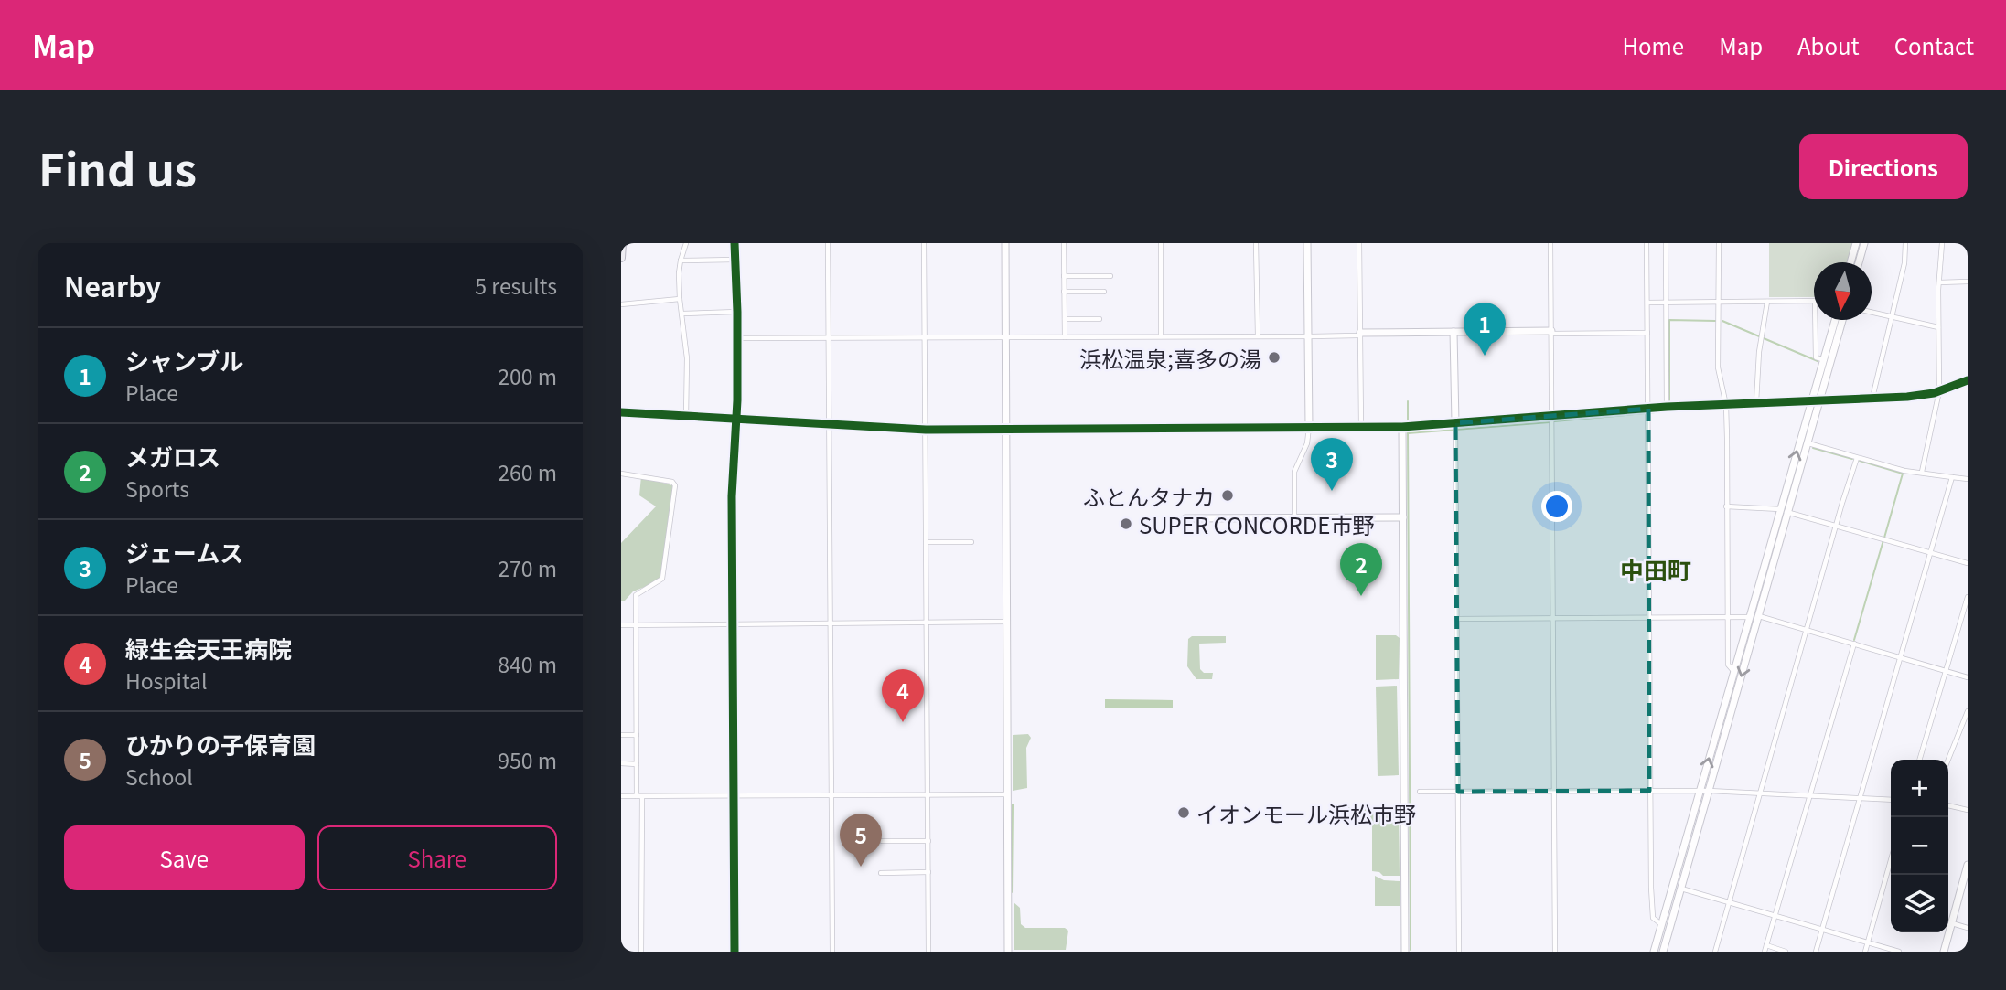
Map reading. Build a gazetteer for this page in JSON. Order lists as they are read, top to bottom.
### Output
{
  "districts": ["中田町"],
  "places": [
    "浜松温泉;喜多の湯",
    "ふとんタナカ",
    "SUPER CONCORDE市野",
    "イオンモール浜松市野"
  ],
  "north": "bottom",
  "page": {
    "header": "Map",
    "nav": [
      "Home",
      "Map",
      "About",
      "Contact"
    ],
    "title": "Find us",
    "buttons": [
      "Directions",
      ["Save", "Share"]
    ],
    "heading": ["Nearby", "5 results"],
    "pins": [
      "1",
      "3",
      "2",
      "4",
      "5"
    ],
    "list": [
      {
        "mark": "1",
        "name": "シャンブル",
        "note": "Place",
        "value": "200 m"
      },
      {
        "mark": "2",
        "name": "メガロス",
        "note": "Sports",
        "value": "260 m"
      },
      {
        "mark": "3",
        "name": "ジェームス",
        "note": "Place",
        "value": "270 m"
      },
      {
        "mark": "4",
        "name": "緑生会天王病院",
        "note": "Hospital",
        "value": "840 m"
      },
      {
        "mark": "5",
        "name": "ひかりの子保育園",
        "note": "School",
        "value": "950 m"
      }
    ],
    "map_buttons": ["+", "−"]
  }
}
